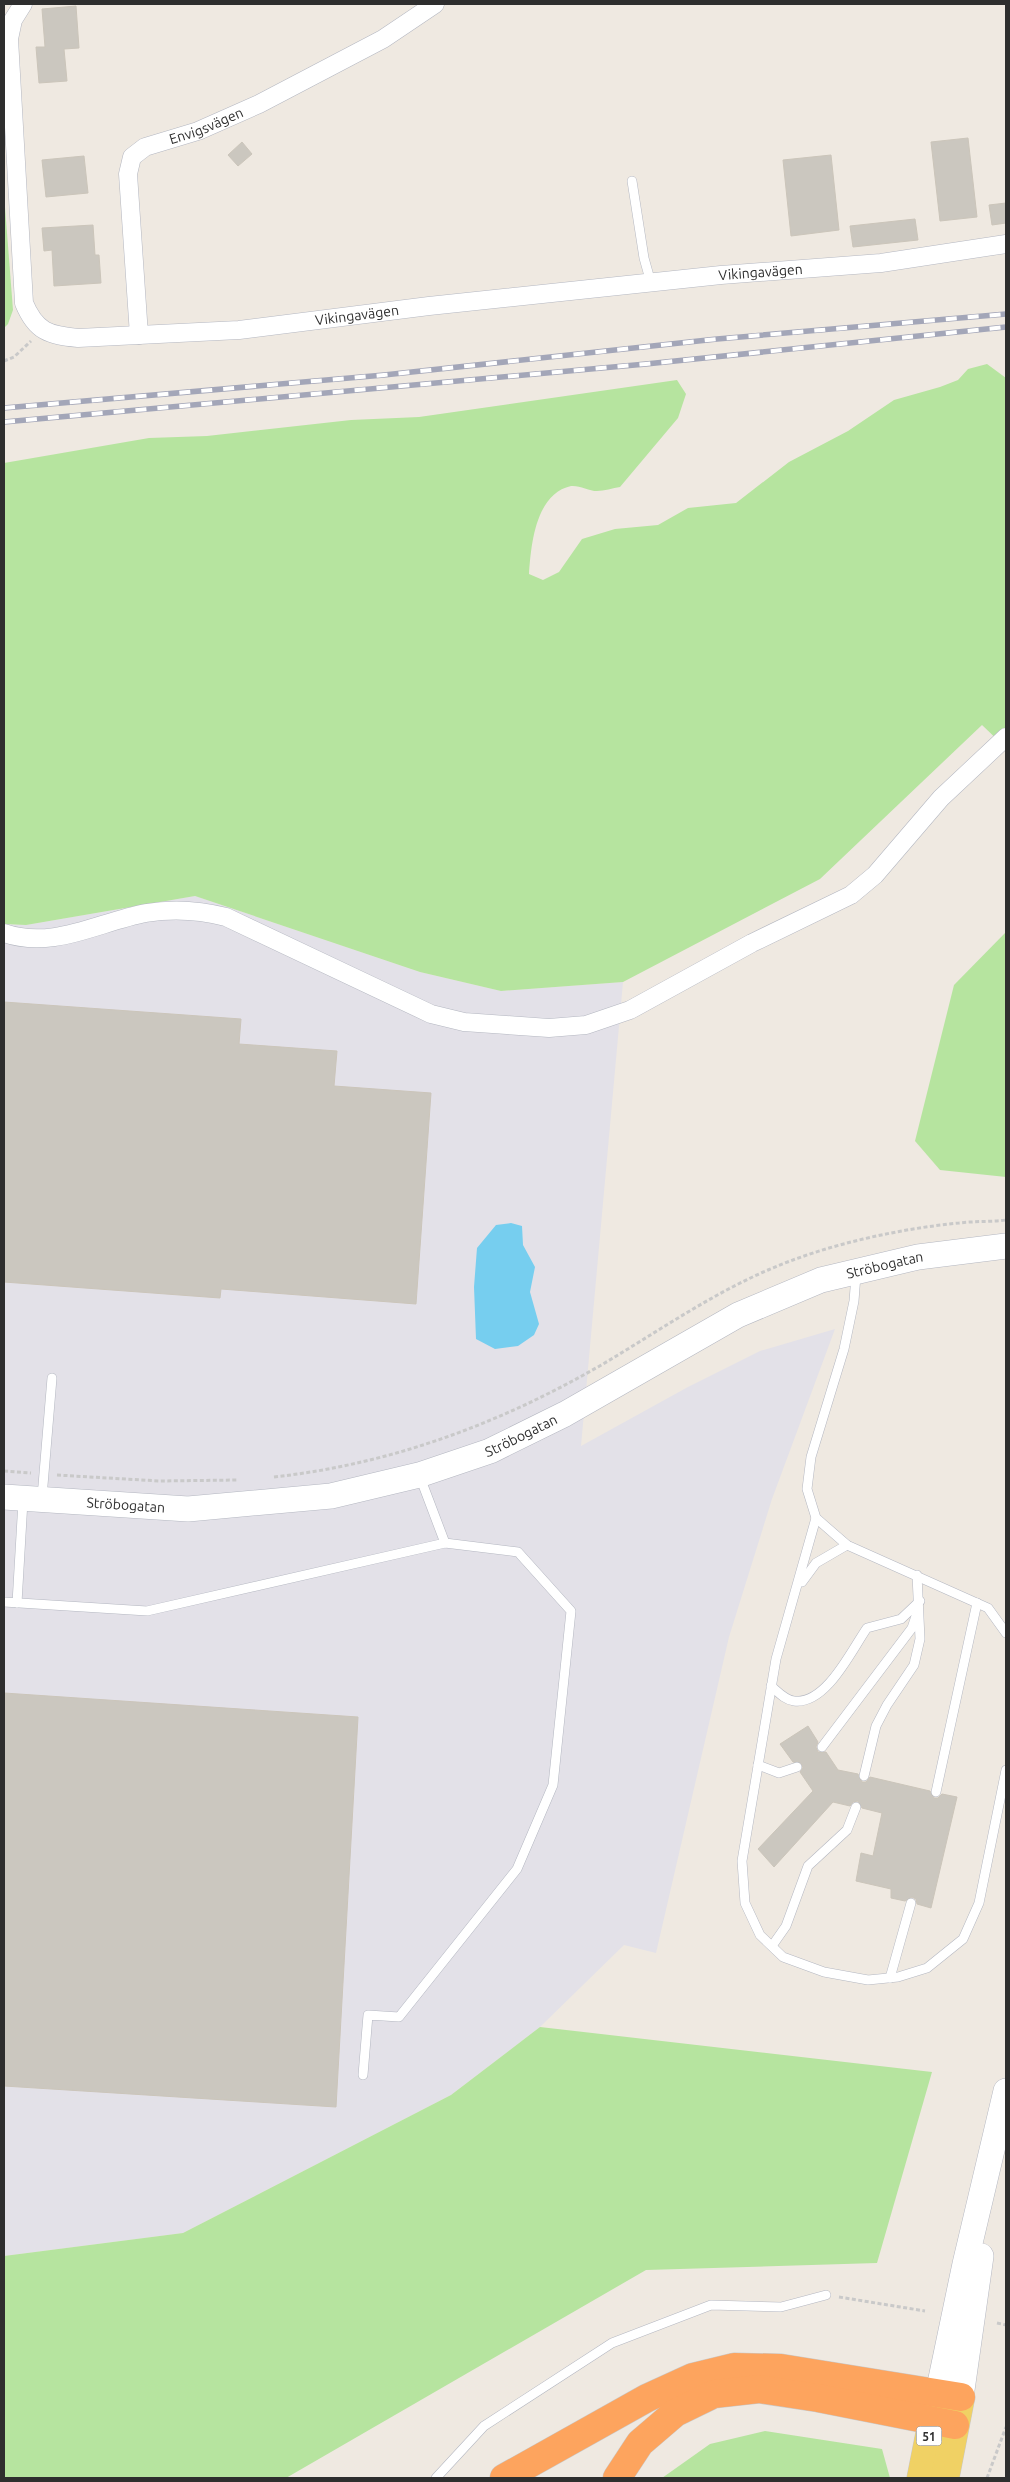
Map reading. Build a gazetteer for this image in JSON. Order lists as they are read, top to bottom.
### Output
{
  "streets": {
    "main road": ["51"],
    "street": ["Envigsvägen", "Vikingavägen", "Ströbogatan"]
  },
  "crossings": [
    ["Envigsvägen", "Vikingavägen"]
  ]
}
